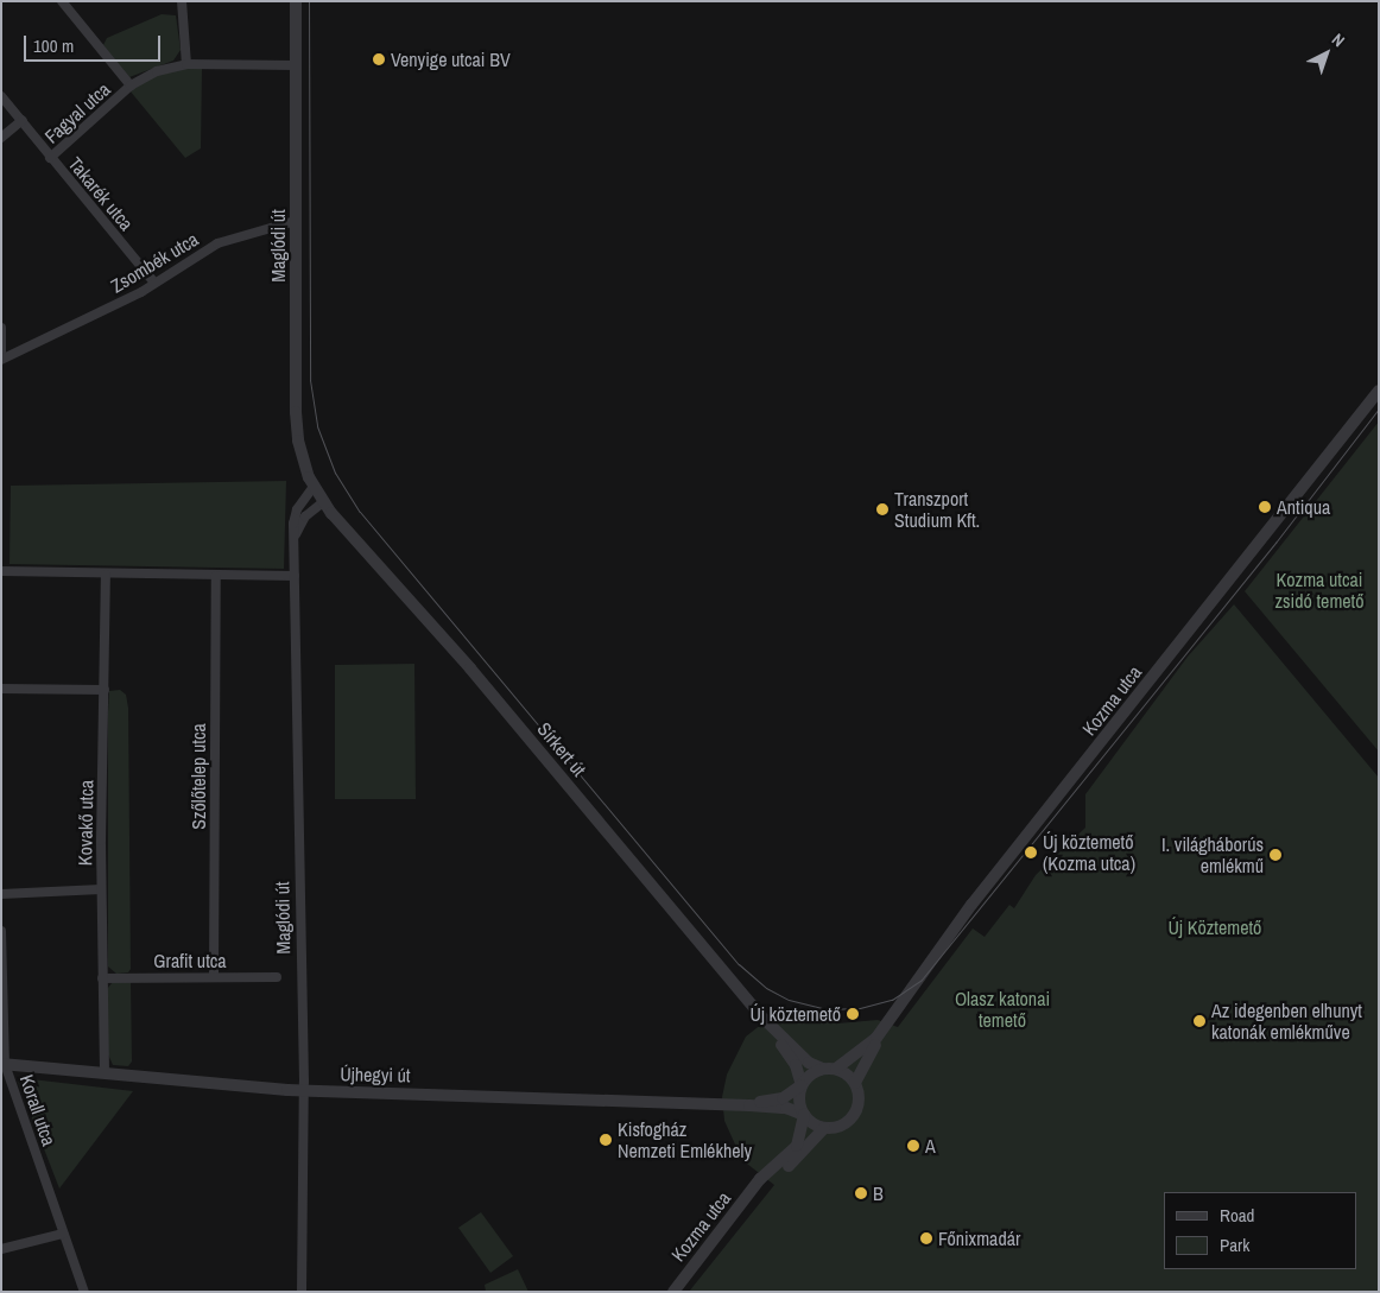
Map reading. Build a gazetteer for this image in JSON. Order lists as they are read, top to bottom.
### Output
{
  "streets": {
    "street": [
      "Fagyal utca",
      "Takarék utca",
      "Maglódi út",
      "Zsombék utca",
      "Kozma utca",
      "Sírkert út",
      "Szőlőtelep utca",
      "Kovakő utca",
      "Grafit utca",
      "Újhegyi út",
      "Korall utca"
    ]
  },
  "crossings": [
    ["Fagyal utca", "Takarék utca"],
    ["Fagyal utca", "Maglódi út"],
    ["Takarék utca", "Zsombék utca"],
    ["Maglódi út", "Zsombék utca"],
    ["Maglódi út", "Sírkert út"],
    ["Maglódi út", "Újhegyi út"],
    ["Kozma utca", "Sírkert út"],
    ["Kozma utca", "Újhegyi út"],
    ["Sírkert út", "Újhegyi út"],
    ["Szőlőtelep utca", "Grafit utca"],
    ["Kovakő utca", "Grafit utca"],
    ["Kovakő utca", "Újhegyi út"],
    ["Újhegyi út", "Korall utca"]
  ],
  "parks": ["Kozma utcai zsidó temető", "Új Köztemető", "Olasz katonai temető"],
  "places": [
    "Venyige utcai BV",
    "Antiqua",
    "Transzport Studium Kft.",
    "Új köztemető (Kozma utca)",
    "I. világháborús emlékmű",
    "Új köztemető",
    "Az idegenben elhunyt katonák emlékműve",
    "Kisfogház Nemzeti Emlékhely",
    "A",
    "B",
    "Főnixmadár"
  ],
  "legend": ["Road", "Park"],
  "scale_bar": "100 m",
  "north": "top right"
}
